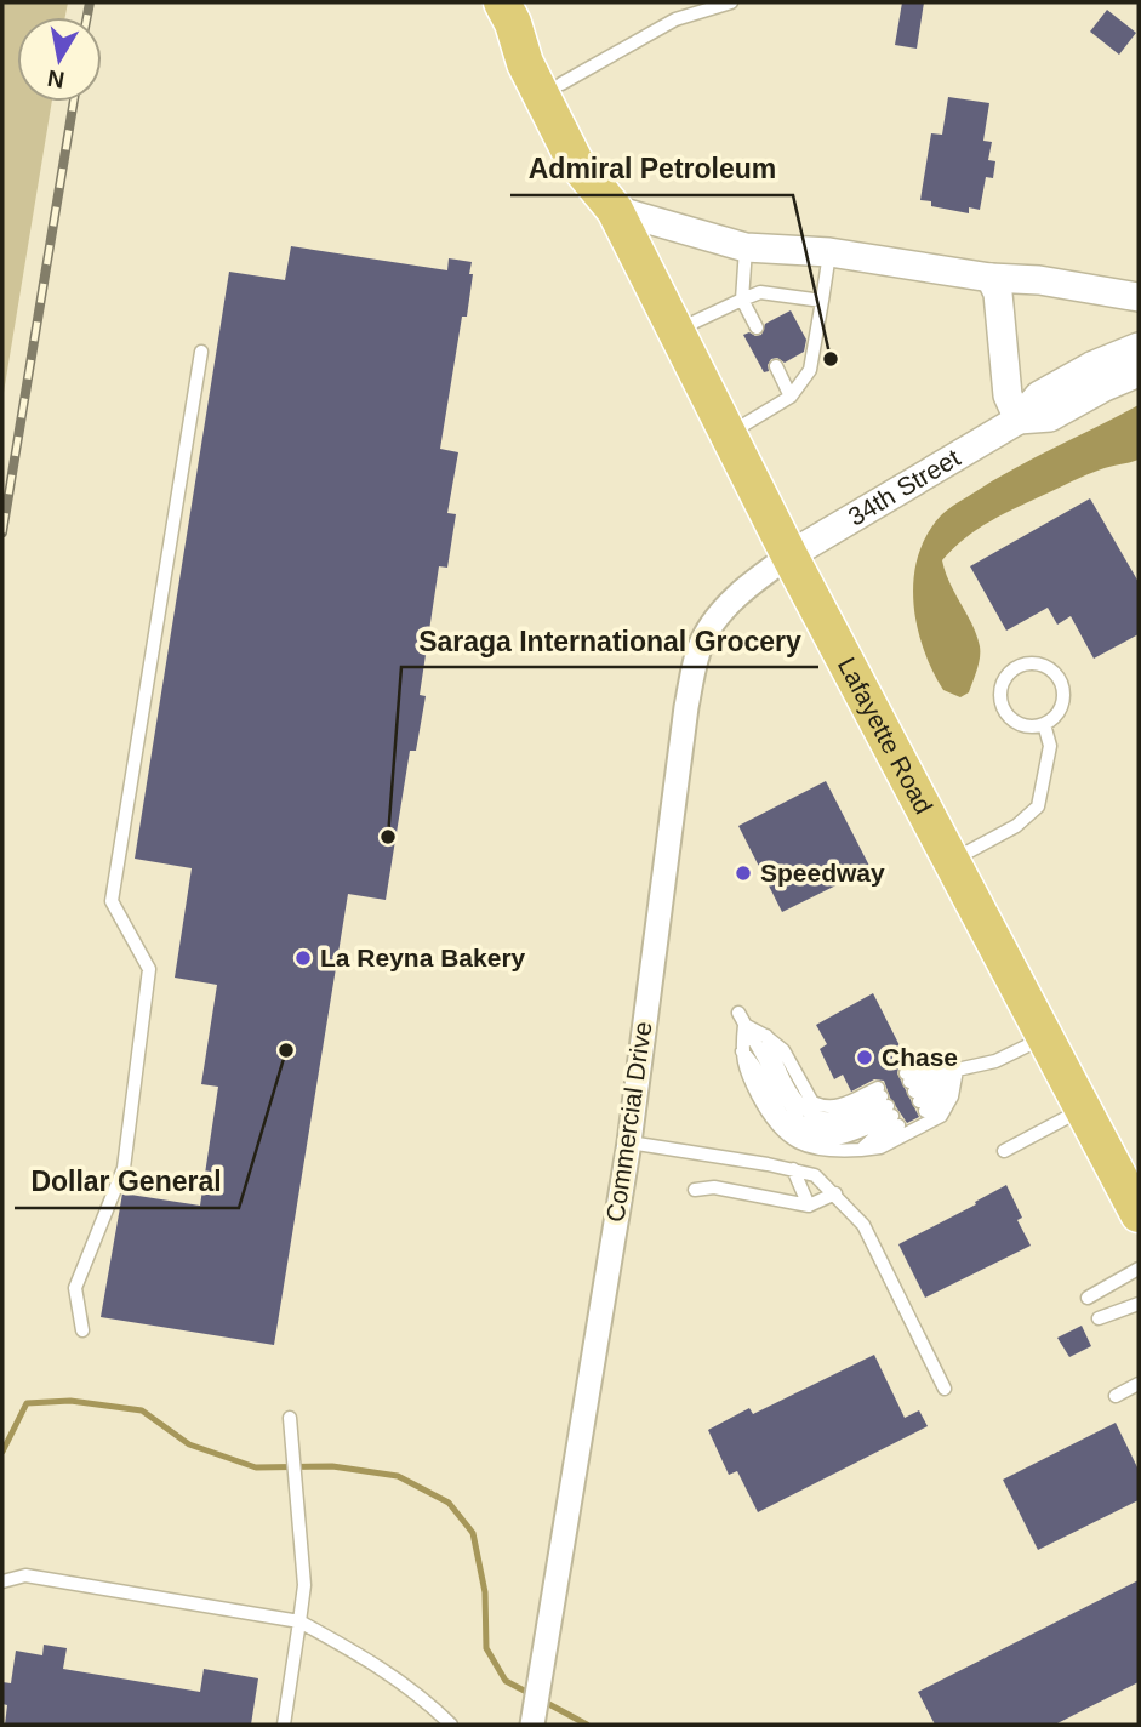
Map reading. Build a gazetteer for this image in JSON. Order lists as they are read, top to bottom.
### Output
{
  "streets": {
    "main road": ["Lafayette Road"],
    "street": ["34th Street", "Commercial Drive"]
  },
  "crossings": [
    ["34th Street", "Lafayette Road"],
    ["34th Street", "Commercial Drive"],
    ["Lafayette Road", "Commercial Drive"]
  ],
  "places": [
    "Admiral Petroleum",
    "Saraga International Grocery",
    "Speedway",
    "La Reyna Bakery",
    "Dollar General",
    "Chase"
  ],
  "north": "bottom"
}
